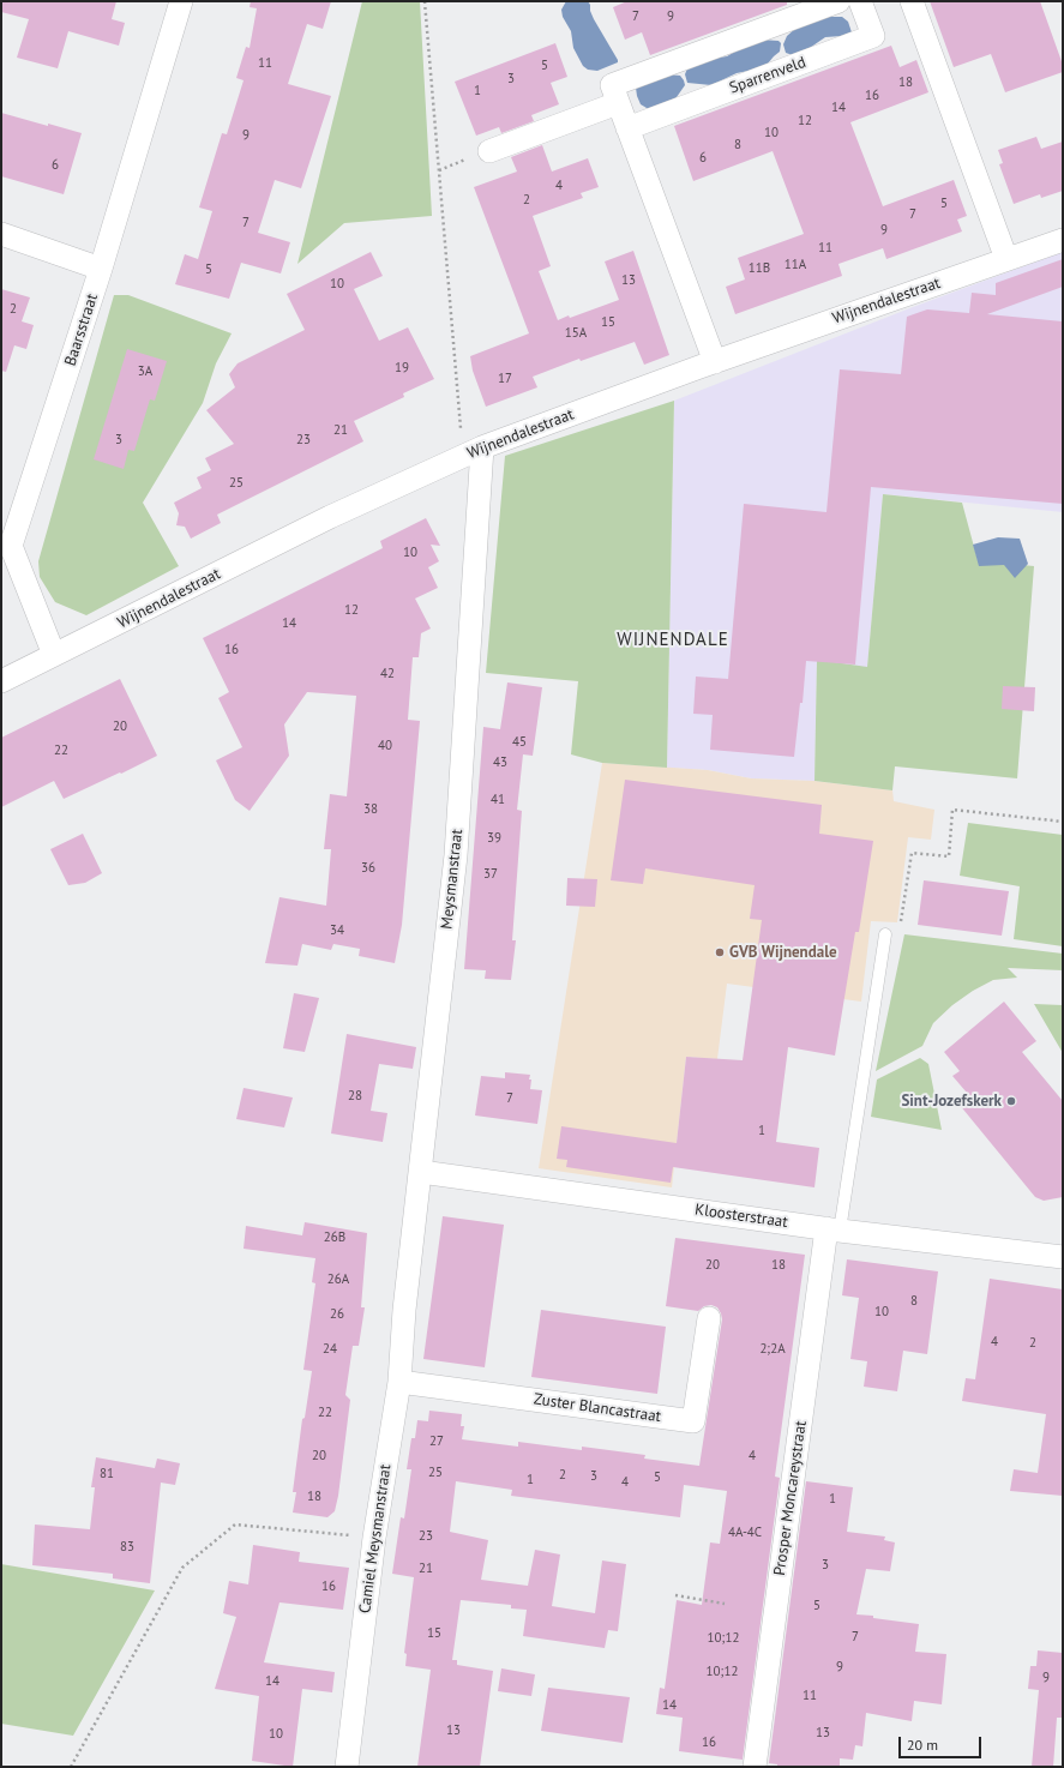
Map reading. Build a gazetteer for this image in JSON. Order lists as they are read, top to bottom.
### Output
{
  "streets": {
    "street": [
      "Sparrenveld",
      "Wijnendalestraat",
      "Baarsstraat",
      "Meysmanstraat",
      "Kloosterstraat",
      "Zuster Blancastraat",
      "Prosper Moncareystraat",
      "Camiel Meysmanstraat"
    ]
  },
  "crossings": [
    ["Wijnendalestraat", "Baarsstraat"],
    ["Wijnendalestraat", "Meysmanstraat"],
    ["Meysmanstraat", "Kloosterstraat"],
    ["Meysmanstraat", "Camiel Meysmanstraat"],
    ["Kloosterstraat", "Prosper Moncareystraat"],
    ["Zuster Blancastraat", "Camiel Meysmanstraat"]
  ],
  "districts": ["WIJNENDALE"],
  "places": ["GVB Wijnendale", "Sint-Jozefskerk"],
  "house_numbers": [
    "7",
    "9",
    "11",
    "5",
    "3",
    "18",
    "1",
    "16",
    "14",
    "12",
    "10",
    "9",
    "8",
    "6",
    "6",
    "4",
    "2",
    "5",
    "7",
    "7",
    "9",
    "11",
    "11A",
    "11B",
    "5",
    "13",
    "10",
    "2",
    "15",
    "15A",
    "19",
    "3A",
    "17",
    "21",
    "3",
    "23",
    "25",
    "10",
    "12",
    "14",
    "16",
    "42",
    "20",
    "45",
    "40",
    "22",
    "43",
    "41",
    "38",
    "39",
    "36",
    "37",
    "34",
    "28",
    "7",
    "1",
    "26B",
    "20",
    "18",
    "26A",
    "8",
    "10",
    "26",
    "4",
    "2",
    "24",
    "2;2A",
    "22",
    "27",
    "20",
    "4",
    "25",
    "81",
    "2",
    "3",
    "5",
    "1",
    "4",
    "18",
    "1",
    "4A-4C",
    "23",
    "83",
    "3",
    "21",
    "16",
    "5",
    "15",
    "7",
    "10;12",
    "9",
    "10;12",
    "9",
    "14",
    "11",
    "14",
    "13",
    "13",
    "10",
    "16"
  ],
  "scale_bar": "20 m"
}
